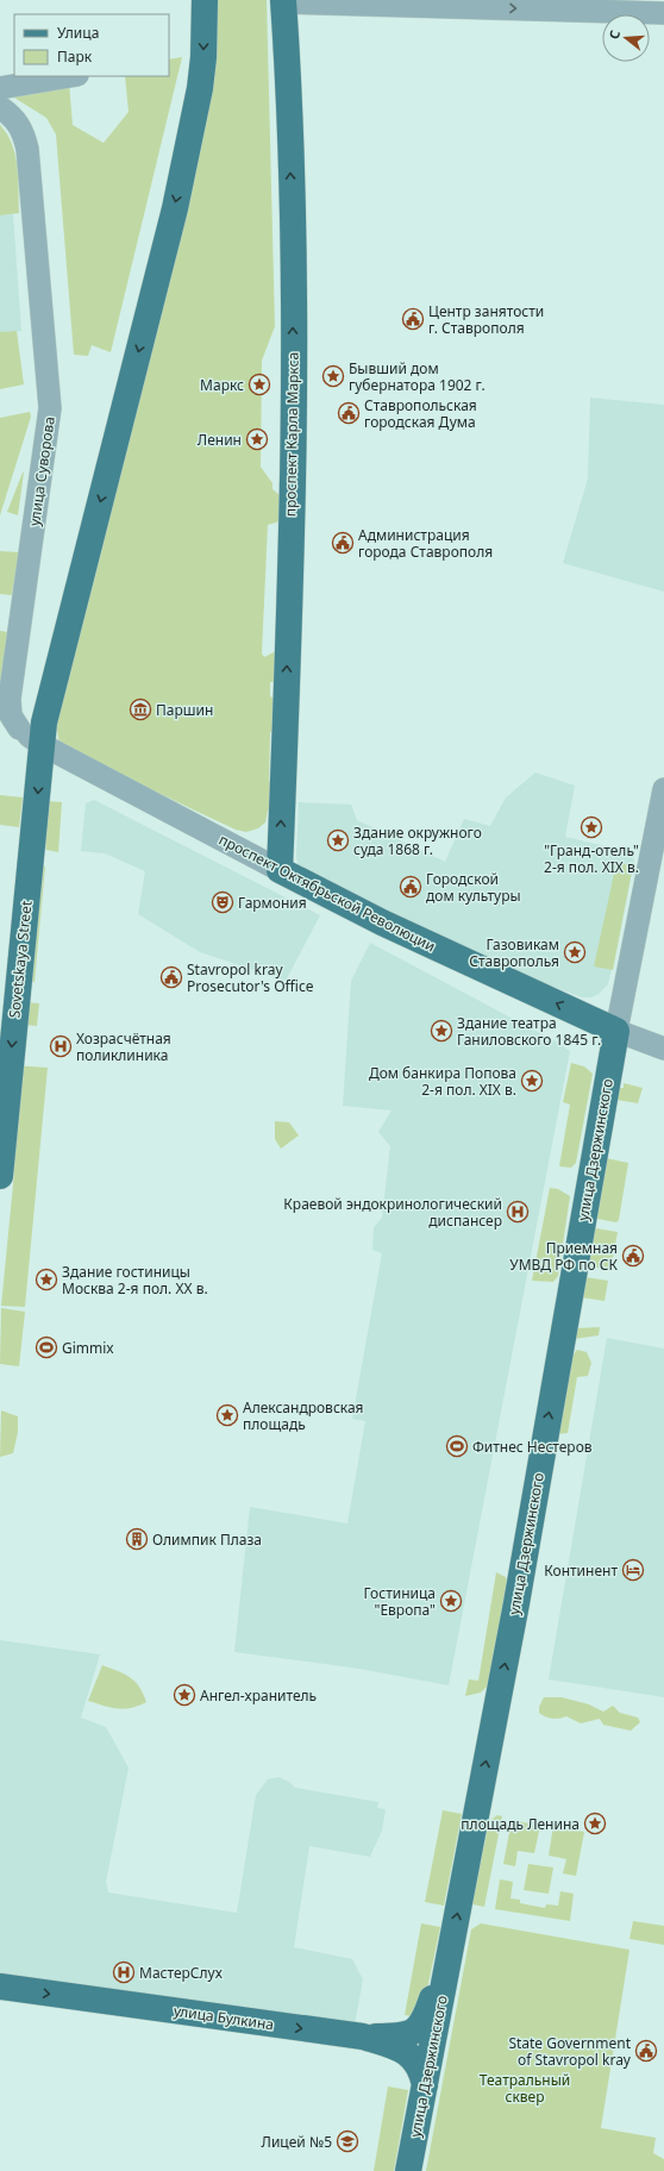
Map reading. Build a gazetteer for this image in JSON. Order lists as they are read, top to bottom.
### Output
{
  "streets": {
    "main road": [
      "проспект Карла Маркса",
      "проспект Октябрьской Революции",
      "Sovetskaya Street",
      "улица Дзержинского",
      "улица Булкина"
    ],
    "street": ["улица Суворова"]
  },
  "crossings": [
    ["проспект Карла Маркса", "проспект Октябрьской Революции"],
    ["улица Суворова", "проспект Октябрьской Революции"],
    ["проспект Октябрьской Революции", "Sovetskaya Street"],
    ["проспект Октябрьской Революции", "улица Дзержинского"],
    ["улица Дзержинского", "улица Булкина"]
  ],
  "one_way": [
    "проспект Октябрьской Революции",
    "Sovetskaya Street",
    "улица Дзержинского",
    "улица Булкина"
  ],
  "parks": ["Театральный сквер"],
  "places": {
    "public building": [
      "Центр занятости г. Ставрополя",
      "Ставропольская городская Дума",
      "Администрация города Ставрополя",
      "Городской дом культуры",
      "Stavropol kray Prosecutor's Office",
      "Приемная УМВД РФ по СК",
      "State Government of Stavropol kray"
    ],
    "place": [
      "Бывший дом губернатора 1902 г.",
      "Маркс",
      "Ленин",
      "\"Гранд-отель\" 2-я пол. XIX в.",
      "Здание окружного суда 1868 г.",
      "Газовикам Ставрополья",
      "Здание театра Ганиловского 1845 г.",
      "Дом банкира Попова 2-я пол. XIX в.",
      "Здание гостиницы Москва 2-я пол. ХХ в.",
      "Александровская площадь",
      "Гостиница \"Европа\"",
      "Ангел-хранитель",
      "площадь Ленина"
    ],
    "museum": ["Паршин"],
    "theatre": ["Гармония"],
    "hospital": ["Хозрасчётная поликлиника", "Краевой эндокринологический диспансер", "МастерСлух"],
    "sports": ["Gimmix", "Фитнес Нестеров"],
    "building": ["Олимпик Плаза"],
    "hotel": ["Континент"],
    "school or university": ["Лицей №5"]
  },
  "legend": ["Улица", "Парк"],
  "north": "left"
}
